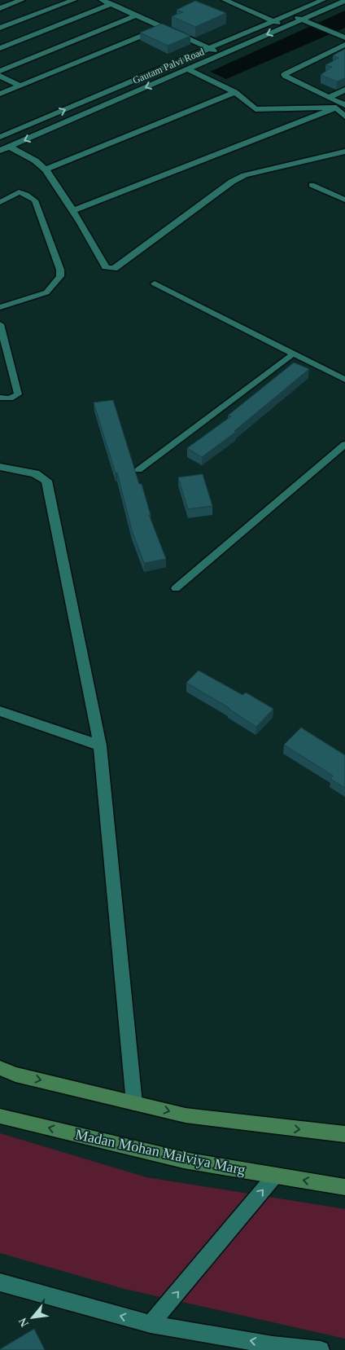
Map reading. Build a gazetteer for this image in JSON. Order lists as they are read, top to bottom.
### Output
{
  "streets": {
    "main road": ["Madan Mohan Malviya Marg"],
    "street": ["Gautam Palvi Road"]
  },
  "north": "bottom left"
}
